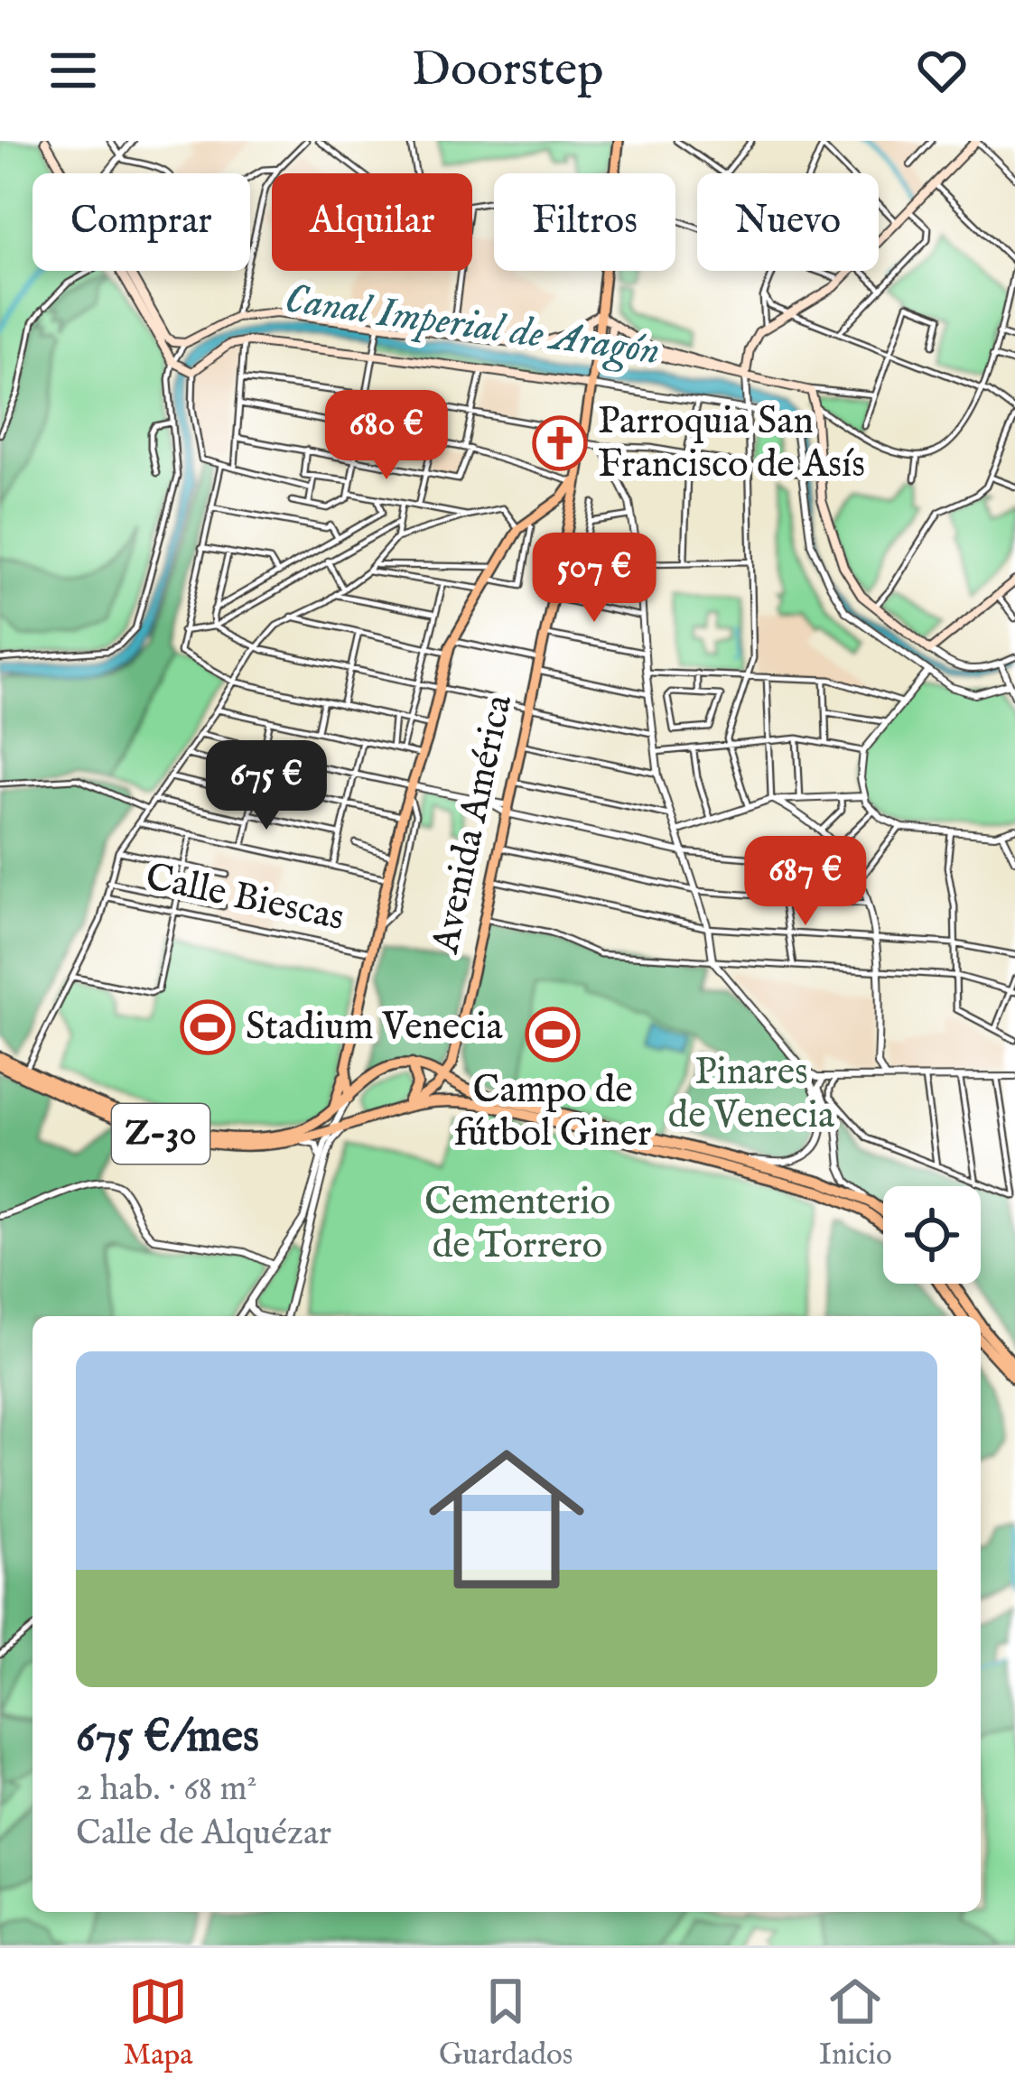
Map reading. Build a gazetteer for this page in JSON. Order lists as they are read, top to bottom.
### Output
{
  "streets": {
    "highway": ["Z-30"],
    "main road": ["Avenida América"],
    "street": ["Calle Biescas"]
  },
  "crossings": [
    ["Avenida América", "Z-30"]
  ],
  "water": ["Canal Imperial de Aragón"],
  "parks": ["Pinares de Venecia", "Cementerio de Torrero"],
  "places": {
    "church": ["Parroquia San Francisco de Asís"],
    "sports": ["Stadium Venecia", "Campo de fútbol Giner"]
  },
  "page": {
    "header": "Doorstep",
    "chip": [
      "Comprar",
      "Alquilar",
      "Filtros",
      "Nuevo"
    ],
    "price": [
      "680 €",
      "507 €",
      "675 €",
      "687 €"
    ],
    "list": [
      {
        "name": "675 €/mes",
        "note": "2 hab. · 68 m² · Calle de Alquézar"
      }
    ],
    "tabs": ["Mapa", "Guardados", "Inicio"]
  }
}
